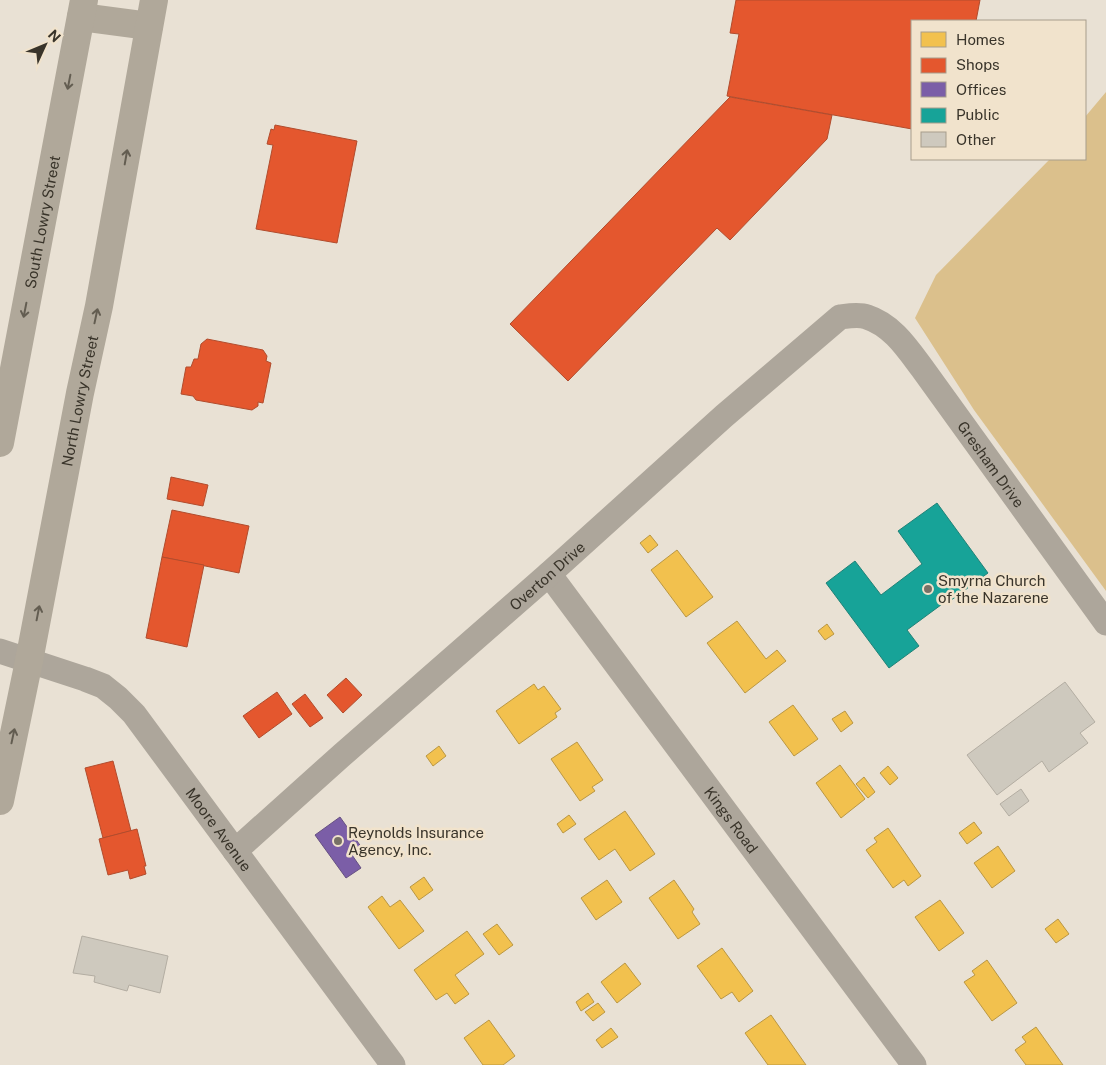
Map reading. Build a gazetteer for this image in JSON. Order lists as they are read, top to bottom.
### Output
{
  "streets": {
    "main road": ["South Lowry Street", "North Lowry Street"],
    "street": [
      "Gresham Drive",
      "Overton Drive",
      "Kings Road",
      "Moore Avenue"
    ]
  },
  "crossings": [
    ["North Lowry Street", "Moore Avenue"],
    ["Gresham Drive", "Overton Drive"],
    ["Overton Drive", "Kings Road"],
    ["Overton Drive", "Moore Avenue"]
  ],
  "one_way": ["South Lowry Street", "North Lowry Street"],
  "places": ["Smyrna Church of the Nazarene", "Reynolds Insurance Agency, Inc."],
  "legend": [
    "Homes",
    "Shops",
    "Offices",
    "Public",
    "Other"
  ],
  "north": "top right"
}
